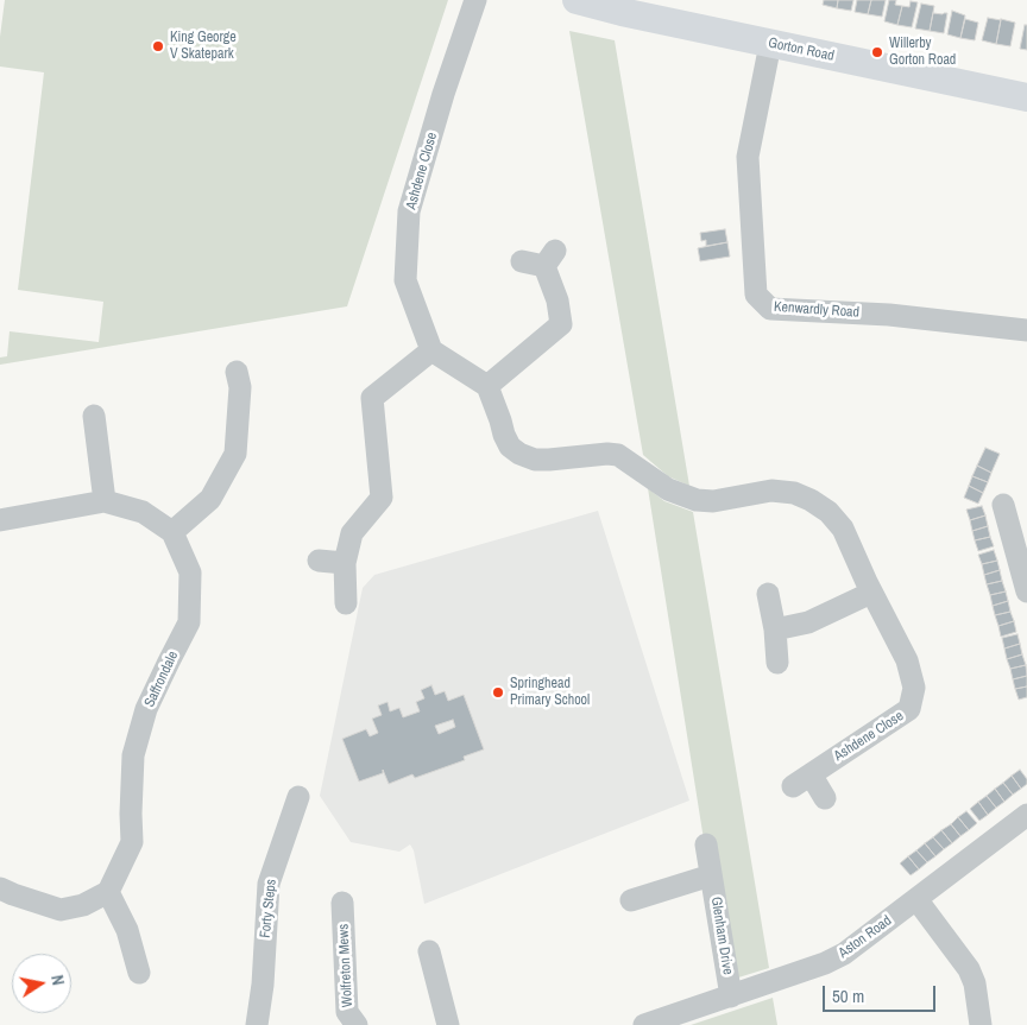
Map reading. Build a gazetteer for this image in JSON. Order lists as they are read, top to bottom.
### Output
{
  "streets": {
    "main road": ["Gorton Road"],
    "street": [
      "Ashdene Close",
      "Kenwardly Road",
      "Saffrondale",
      "Forty Steps",
      "Glenham Drive",
      "Aston Road",
      "Wolfreton Mews"
    ]
  },
  "crossings": [
    ["Gorton Road", "Kenwardly Road"],
    ["Glenham Drive", "Aston Road"]
  ],
  "places": ["King George V Skatepark", "Willerby Gorton Road", "Springhead Primary School"],
  "scale_bar": "50 m",
  "north": "right"
}
